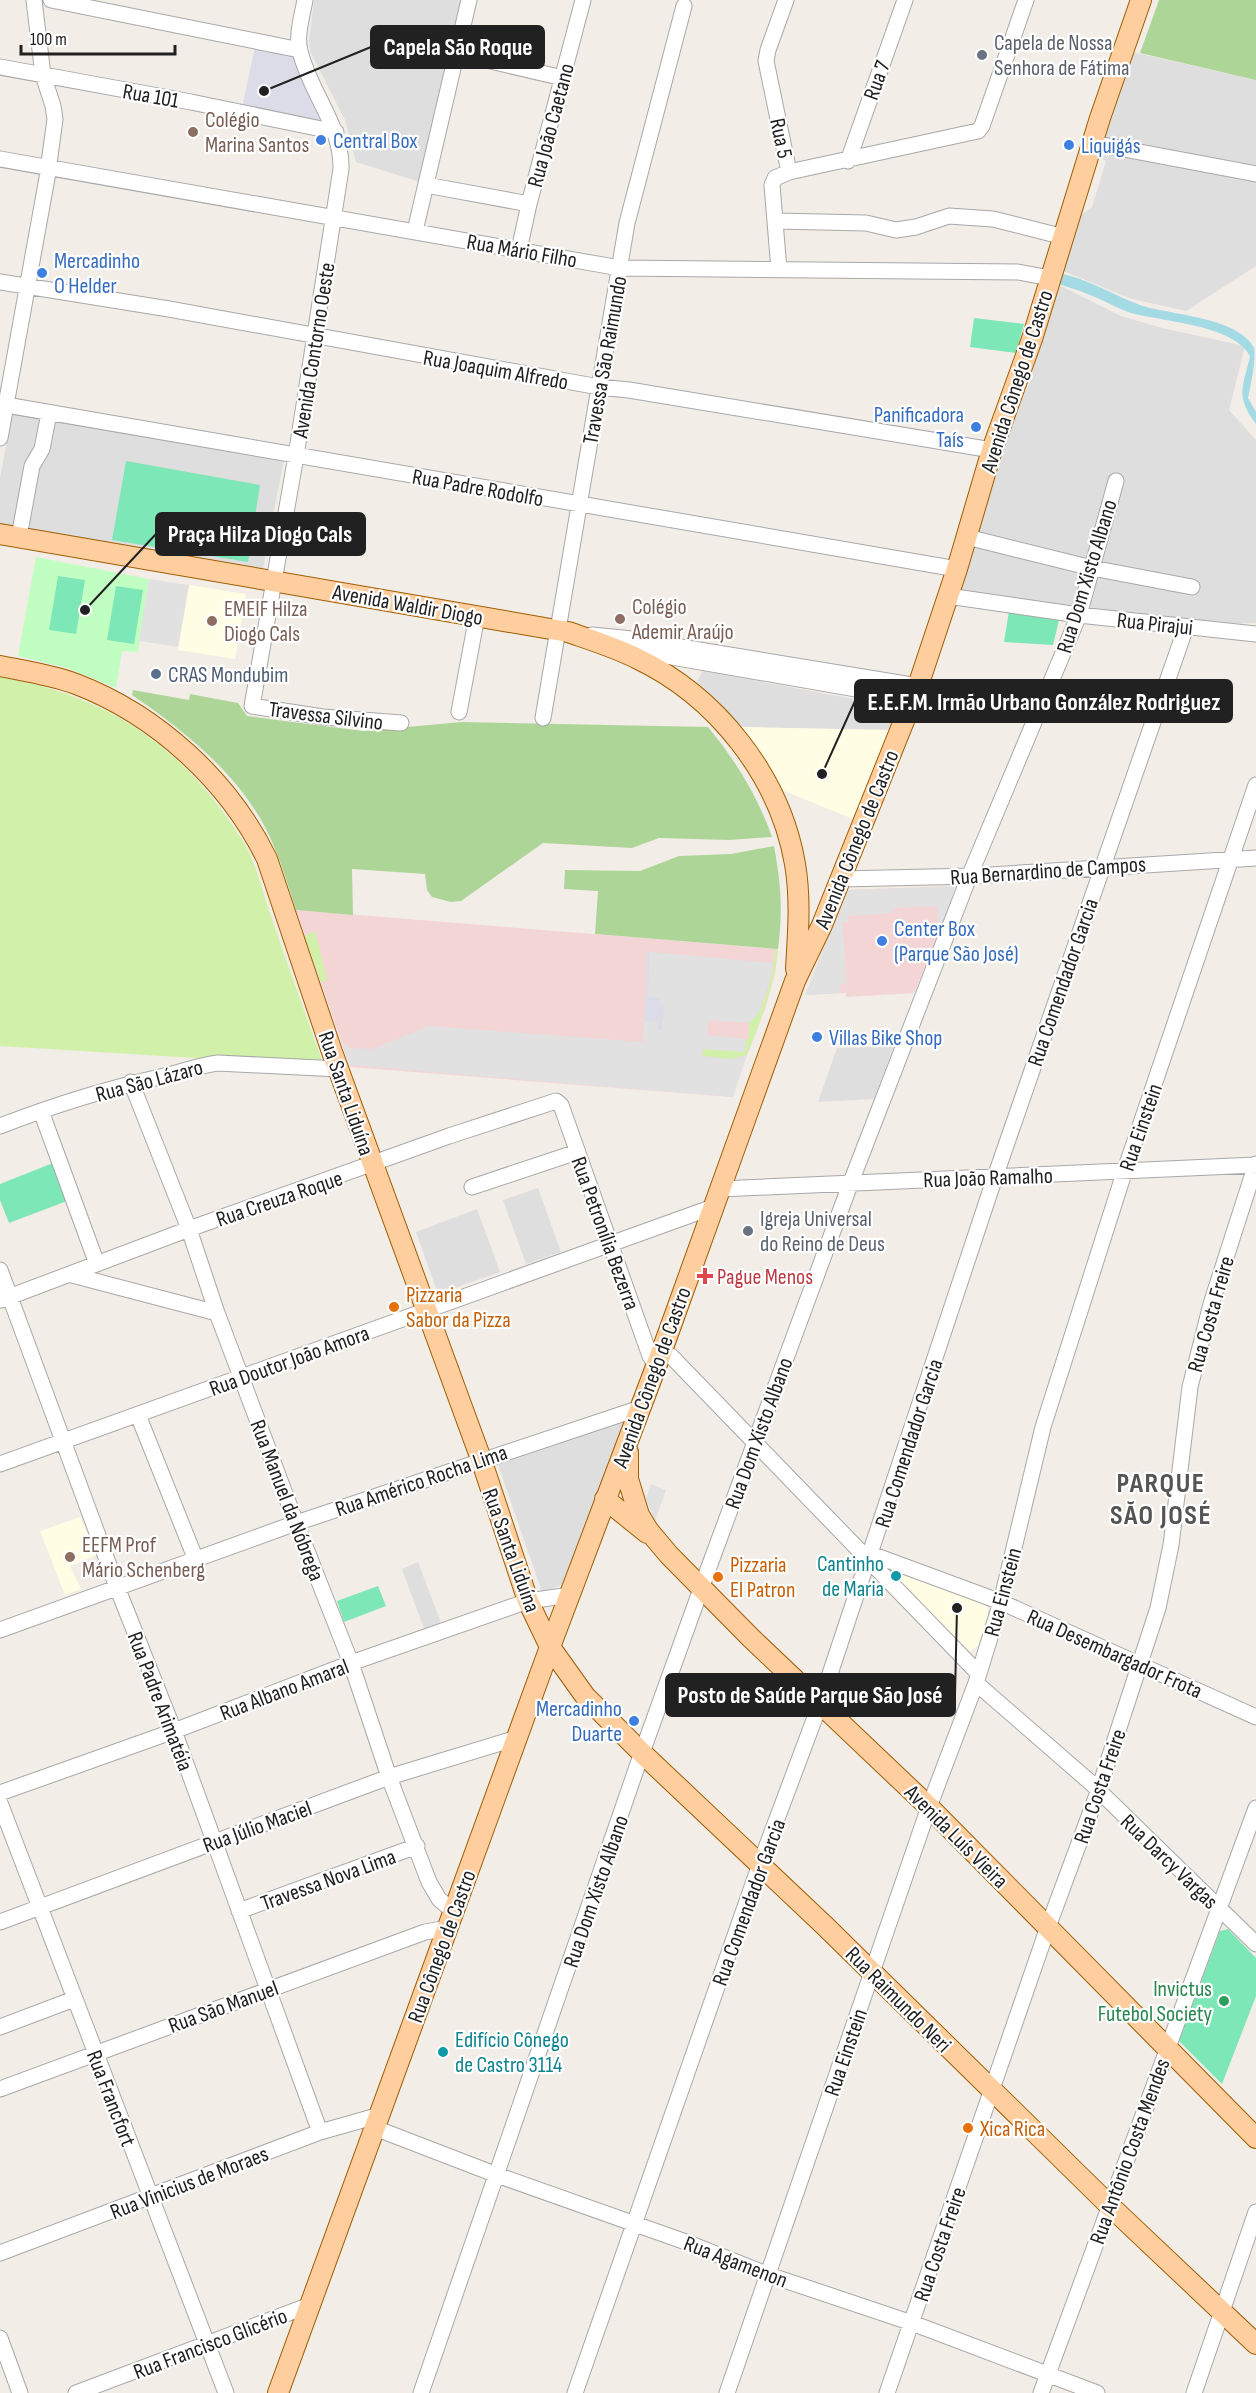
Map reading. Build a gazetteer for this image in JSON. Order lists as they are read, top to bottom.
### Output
{
  "streets": {
    "main road": [
      "Avenida Cônego de Castro",
      "Avenida Waldir Diogo",
      "Rua Santa Liduína",
      "Avenida Luís Vieira",
      "Rua Cônego de Castro",
      "Rua Raimundo Neri"
    ],
    "street": [
      "Rua 7",
      "Rua 101",
      "Rua João Caetano",
      "Rua 5",
      "Rua Mário Filho",
      "Avenida Contorno Oeste",
      "Travessa São Raimundo",
      "Rua Joaquim Alfredo",
      "Rua Padre Rodolfo",
      "Rua Dom Xisto Albano",
      "Rua Pirajui",
      "Travessa Silvino",
      "Rua Bernardino de Campos",
      "Rua Comendador Garcia",
      "Rua São Lázaro",
      "Rua Einstein",
      "Rua João Ramalho",
      "Rua Creuza Roque",
      "Rua Petronília Bezerra",
      "Rua Costa Freire",
      "Rua Doutor João Amora",
      "Rua Américo Rocha Lima",
      "Rua Manuel da Nóbrega",
      "Rua Desembargador Frota",
      "Rua Albano Amaral",
      "Rua Padre Arimatéia",
      "Rua Júlio Maciel",
      "Rua Darcy Vargas",
      "Travessa Nova Lima",
      "Rua São Manuel",
      "Rua Francfort",
      "Rua Antônio Costa Mendes",
      "Rua Vinicius de Moraes",
      "Rua Agamenon",
      "Rua Francisco Glicério"
    ]
  },
  "crossings": [
    ["Rua 101", "Avenida Contorno Oeste"],
    ["Rua João Caetano", "Rua Mário Filho"],
    ["Rua 5", "Rua Mário Filho"],
    ["Rua Mário Filho", "Avenida Contorno Oeste"],
    ["Rua Mário Filho", "Travessa São Raimundo"],
    ["Rua Mário Filho", "Avenida Cônego de Castro"],
    ["Avenida Contorno Oeste", "Rua Joaquim Alfredo"],
    ["Avenida Contorno Oeste", "Rua Padre Rodolfo"],
    ["Avenida Contorno Oeste", "Avenida Waldir Diogo"],
    ["Avenida Contorno Oeste", "Travessa Silvino"],
    ["Travessa São Raimundo", "Rua Joaquim Alfredo"],
    ["Travessa São Raimundo", "Rua Padre Rodolfo"],
    ["Travessa São Raimundo", "Avenida Waldir Diogo"],
    ["Rua Joaquim Alfredo", "Avenida Cônego de Castro"],
    ["Avenida Cônego de Castro", "Rua Padre Rodolfo"],
    ["Avenida Cônego de Castro", "Avenida Waldir Diogo"],
    ["Avenida Cônego de Castro", "Rua Pirajui"],
    ["Avenida Cônego de Castro", "Rua Bernardino de Campos"],
    ["Avenida Cônego de Castro", "Rua João Ramalho"],
    ["Avenida Cônego de Castro", "Rua Petronília Bezerra"],
    ["Avenida Cônego de Castro", "Rua Doutor João Amora"],
    ["Avenida Cônego de Castro", "Rua Américo Rocha Lima"],
    ["Avenida Cônego de Castro", "Avenida Luís Vieira"],
    ["Avenida Cônego de Castro", "Rua Darcy Vargas"],
    ["Avenida Cônego de Castro", "Rua Cônego de Castro"],
    ["Rua Dom Xisto Albano", "Rua Pirajui"],
    ["Rua Dom Xisto Albano", "Rua Bernardino de Campos"],
    ["Rua Dom Xisto Albano", "Rua João Ramalho"],
    ["Rua Dom Xisto Albano", "Avenida Luís Vieira"],
    ["Rua Dom Xisto Albano", "Rua Darcy Vargas"],
    ["Rua Dom Xisto Albano", "Rua Raimundo Neri"],
    ["Rua Dom Xisto Albano", "Rua Agamenon"],
    ["Rua Pirajui", "Rua Comendador Garcia"],
    ["Rua Bernardino de Campos", "Rua Comendador Garcia"],
    ["Rua Bernardino de Campos", "Rua Einstein"],
    ["Rua Comendador Garcia", "Rua João Ramalho"],
    ["Rua Comendador Garcia", "Rua Desembargador Frota"],
    ["Rua Comendador Garcia", "Avenida Luís Vieira"],
    ["Rua Comendador Garcia", "Rua Darcy Vargas"],
    ["Rua Comendador Garcia", "Rua Raimundo Neri"],
    ["Rua Comendador Garcia", "Rua Agamenon"],
    ["Rua São Lázaro", "Rua Santa Liduína"],
    ["Rua São Lázaro", "Rua Manuel da Nóbrega"],
    ["Rua Santa Liduína", "Rua Creuza Roque"],
    ["Rua Santa Liduína", "Rua Doutor João Amora"],
    ["Rua Santa Liduína", "Rua Américo Rocha Lima"],
    ["Rua Santa Liduína", "Rua Albano Amaral"],
    ["Rua Santa Liduína", "Rua Cônego de Castro"],
    ["Rua Santa Liduína", "Rua Raimundo Neri"],
    ["Rua Einstein", "Rua João Ramalho"],
    ["Rua Einstein", "Rua Desembargador Frota"],
    ["Rua Einstein", "Avenida Luís Vieira"],
    ["Rua Einstein", "Rua Darcy Vargas"],
    ["Rua Einstein", "Rua Raimundo Neri"],
    ["Rua Einstein", "Rua Agamenon"],
    ["Rua João Ramalho", "Rua Costa Freire"],
    ["Rua João Ramalho", "Rua Doutor João Amora"],
    ["Rua Creuza Roque", "Rua Petronília Bezerra"],
    ["Rua Creuza Roque", "Rua Manuel da Nóbrega"],
    ["Rua Creuza Roque", "Rua Padre Arimatéia"],
    ["Rua Petronília Bezerra", "Rua Doutor João Amora"],
    ["Rua Petronília Bezerra", "Rua Darcy Vargas"],
    ["Rua Costa Freire", "Rua Desembargador Frota"],
    ["Rua Costa Freire", "Avenida Luís Vieira"],
    ["Rua Costa Freire", "Rua Darcy Vargas"],
    ["Rua Costa Freire", "Rua Raimundo Neri"],
    ["Rua Costa Freire", "Rua Agamenon"],
    ["Rua Doutor João Amora", "Rua Manuel da Nóbrega"],
    ["Rua Doutor João Amora", "Rua Padre Arimatéia"],
    ["Rua Américo Rocha Lima", "Rua Manuel da Nóbrega"],
    ["Rua Américo Rocha Lima", "Rua Padre Arimatéia"],
    ["Rua Manuel da Nóbrega", "Rua Albano Amaral"],
    ["Rua Manuel da Nóbrega", "Rua Júlio Maciel"],
    ["Rua Manuel da Nóbrega", "Travessa Nova Lima"],
    ["Rua Manuel da Nóbrega", "Rua Cônego de Castro"],
    ["Rua Manuel da Nóbrega", "Rua São Manuel"],
    ["Rua Desembargador Frota", "Rua Darcy Vargas"],
    ["Rua Albano Amaral", "Rua Padre Arimatéia"],
    ["Rua Albano Amaral", "Rua Cônego de Castro"],
    ["Rua Padre Arimatéia", "Rua Júlio Maciel"],
    ["Rua Padre Arimatéia", "Travessa Nova Lima"],
    ["Rua Padre Arimatéia", "Rua São Manuel"],
    ["Rua Padre Arimatéia", "Rua Vinicius de Moraes"],
    ["Rua Júlio Maciel", "Rua Cônego de Castro"],
    ["Rua Júlio Maciel", "Rua Francfort"],
    ["Avenida Luís Vieira", "Rua Cônego de Castro"],
    ["Avenida Luís Vieira", "Rua Antônio Costa Mendes"],
    ["Rua Darcy Vargas", "Rua Antônio Costa Mendes"],
    ["Rua Cônego de Castro", "Rua Raimundo Neri"],
    ["Rua Cônego de Castro", "Rua São Manuel"],
    ["Rua Cônego de Castro", "Rua Vinicius de Moraes"],
    ["Rua Cônego de Castro", "Rua Agamenon"],
    ["Rua Cônego de Castro", "Rua Francisco Glicério"],
    ["Rua Raimundo Neri", "Rua Antônio Costa Mendes"],
    ["Rua São Manuel", "Rua Francfort"],
    ["Rua Francfort", "Rua Vinicius de Moraes"],
    ["Rua Francfort", "Rua Francisco Glicério"],
    ["Rua Antônio Costa Mendes", "Rua Agamenon"],
    ["Rua Vinicius de Moraes", "Rua Agamenon"]
  ],
  "districts": ["PARQUE SĂO JOSÉ"],
  "places": {
    "other": [
      "Capela de Nossa Senhora de Fátima",
      "Capela São Roque",
      "Colégio Marina Santos",
      "Central Box",
      "Liquigás",
      "Mercadinho O Helder",
      "Panificadora Taís",
      "Praça Hilza Diogo Cals",
      "Colégio Ademir Araújo",
      "EMEIF Hilza Diogo Cals",
      "CRAS Mondubim",
      "E.E.F.M. Irmão Urbano González Rodriguez",
      "Center Box (Parque São José)",
      "Villas Bike Shop",
      "Igreja Universal do Reino de Deus",
      "Pizzaria Sabor da Pizza",
      "EEFM Prof Mário Schenberg",
      "Cantinho de Maria",
      "Pizzaria El Patron",
      "Posto de Saúde Parque São José",
      "Mercadinho Duarte",
      "Invictus Futebol Society",
      "Edifício Cônego de Castro 3114",
      "Xica Rica"
    ],
    "health": ["Pague Menos"]
  },
  "scale_bar": "100 m"
}
